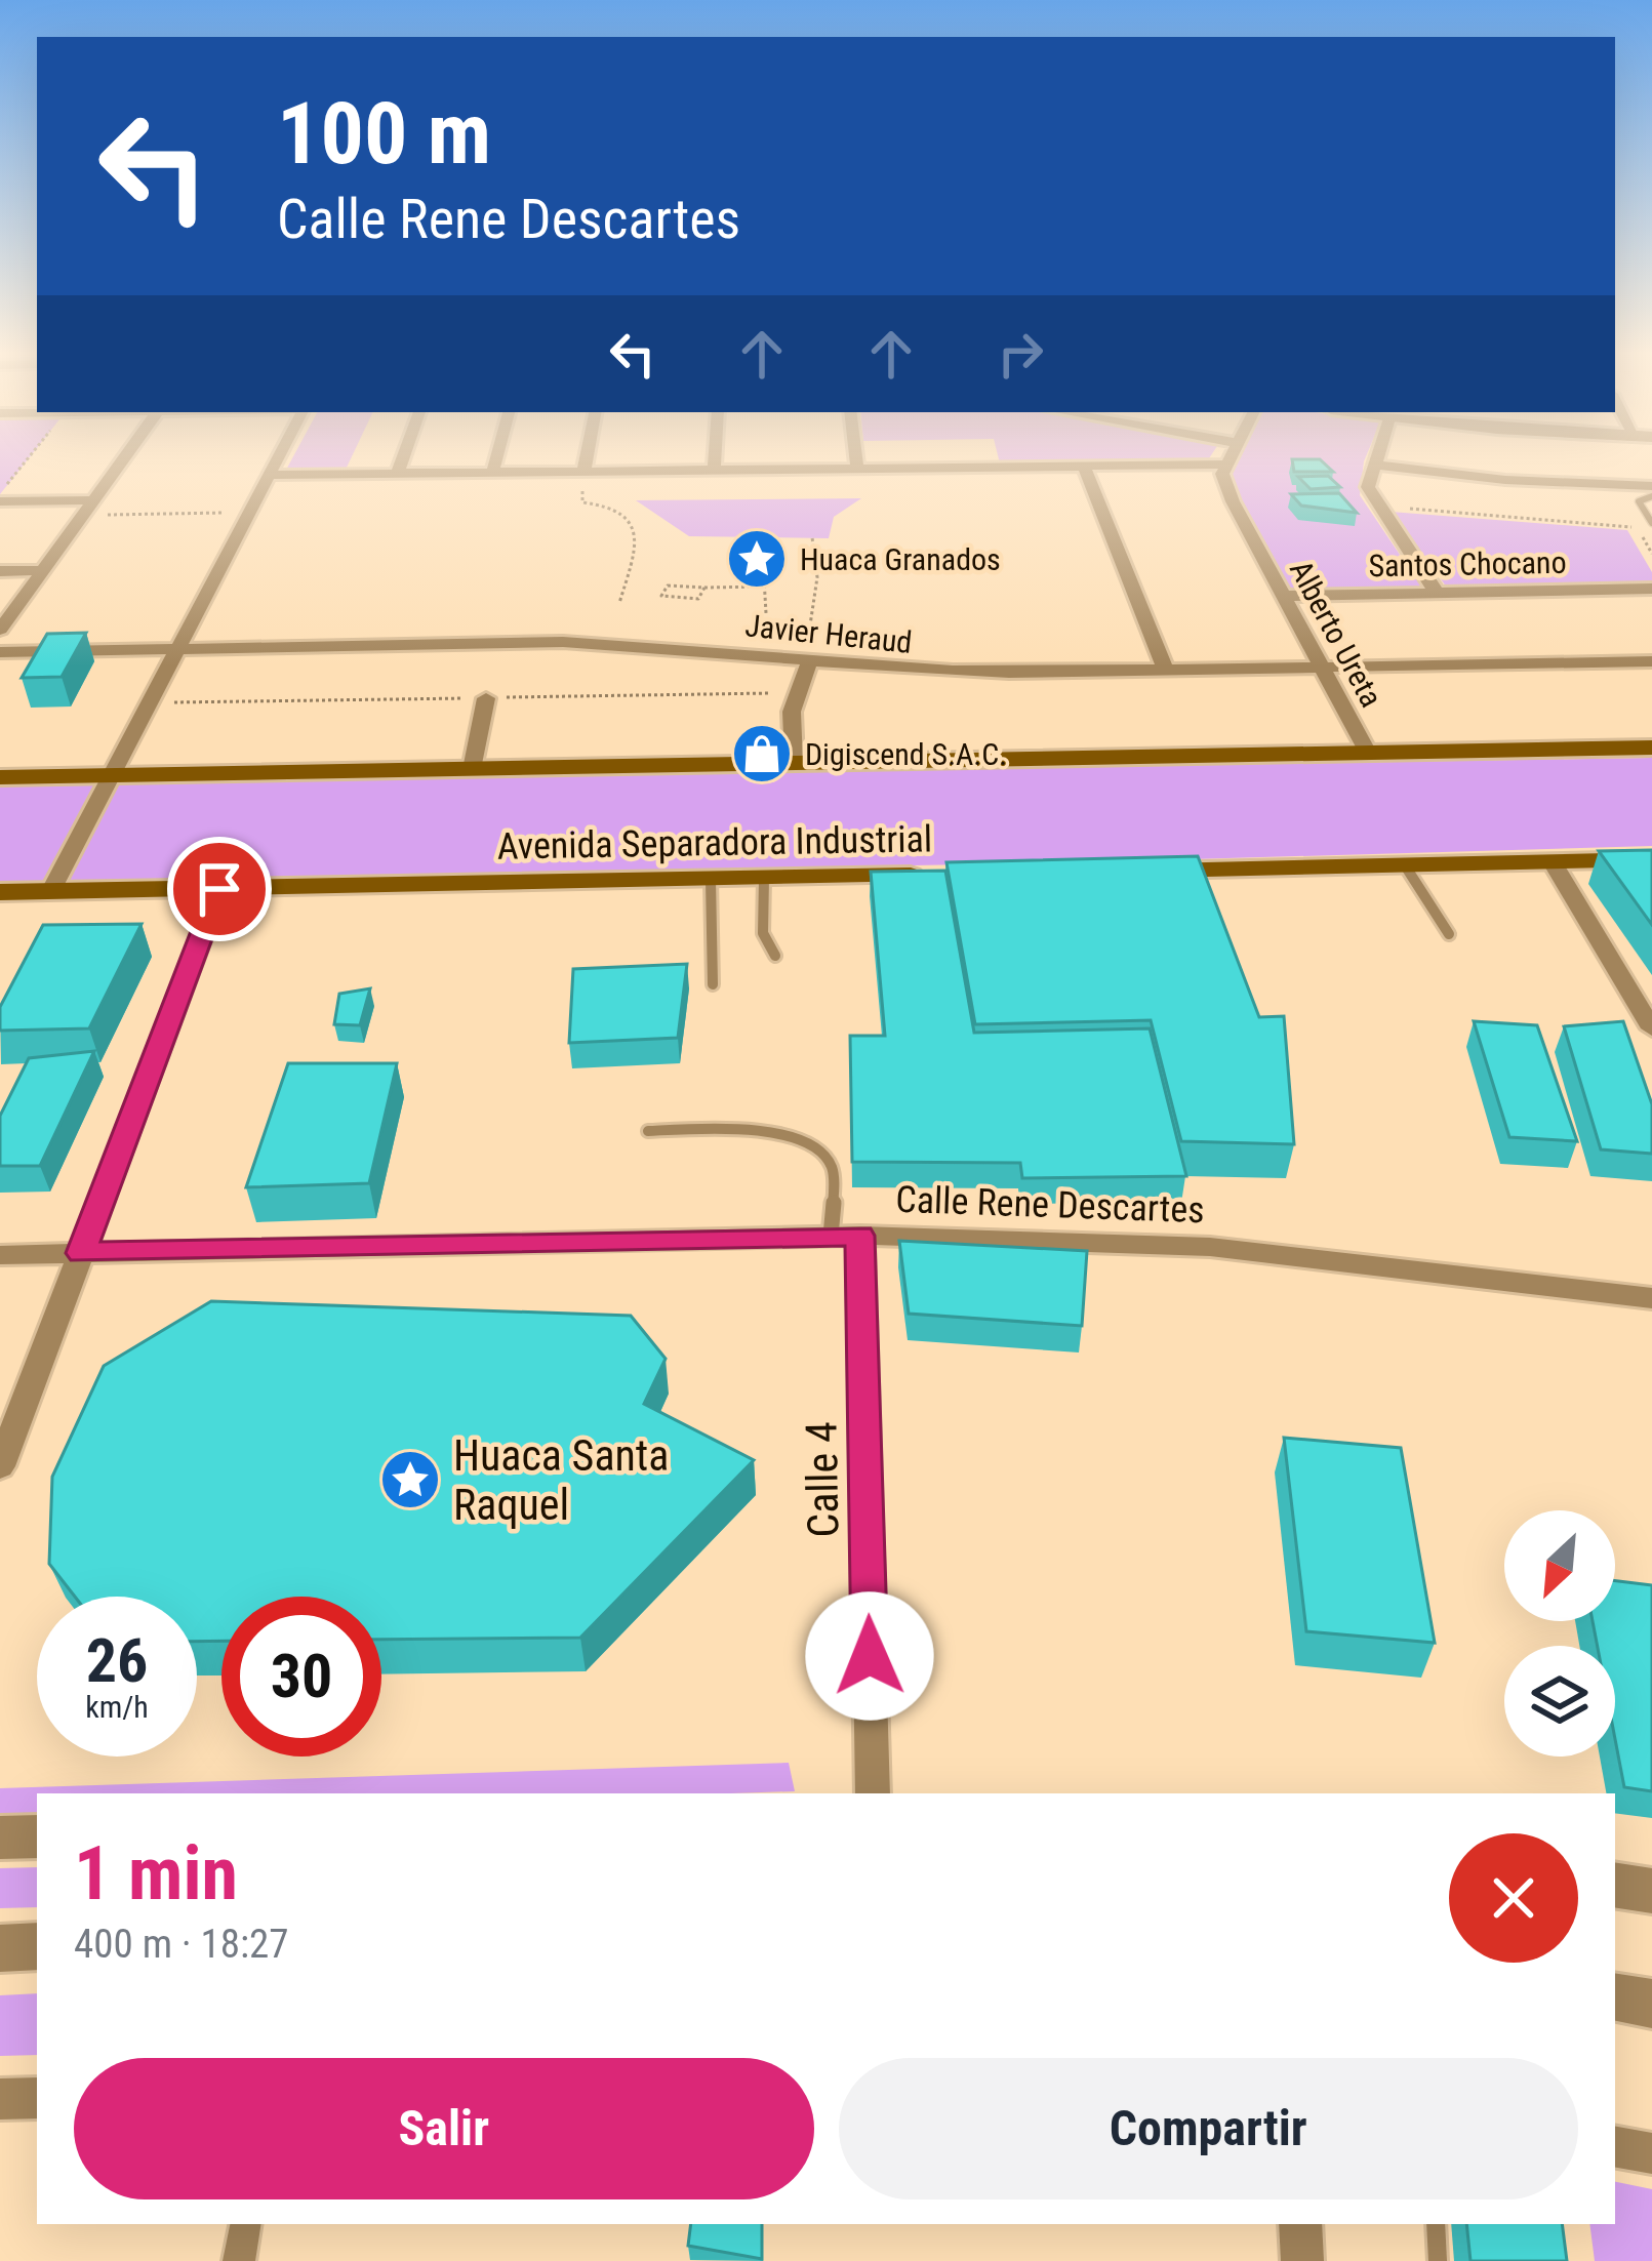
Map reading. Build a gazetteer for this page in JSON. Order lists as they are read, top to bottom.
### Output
{
  "streets": {
    "main road": ["Avenida Separadora Industrial"],
    "street": [
      "Santos Chocano",
      "Javier Heraud",
      "Alberto Ureta",
      "Calle Rene Descartes",
      "Calle 4"
    ]
  },
  "crossings": [
    ["Santos Chocano", "Alberto Ureta"],
    ["Javier Heraud", "Alberto Ureta"],
    ["Calle Rene Descartes", "Calle 4"]
  ],
  "places": {
    "place": ["Huaca Granados", "Huaca Santa Raquel"],
    "shop": ["Digiscend S.A.C."]
  },
  "north": "bottom left",
  "page": {
    "turn": ["100 m", "Calle Rene Descartes"],
    "speed": "26 km/h",
    "limit": "30",
    "heading": ["1 min", "400 m · 18:27"],
    "buttons": ["Salir", "Compartir"]
  }
}
